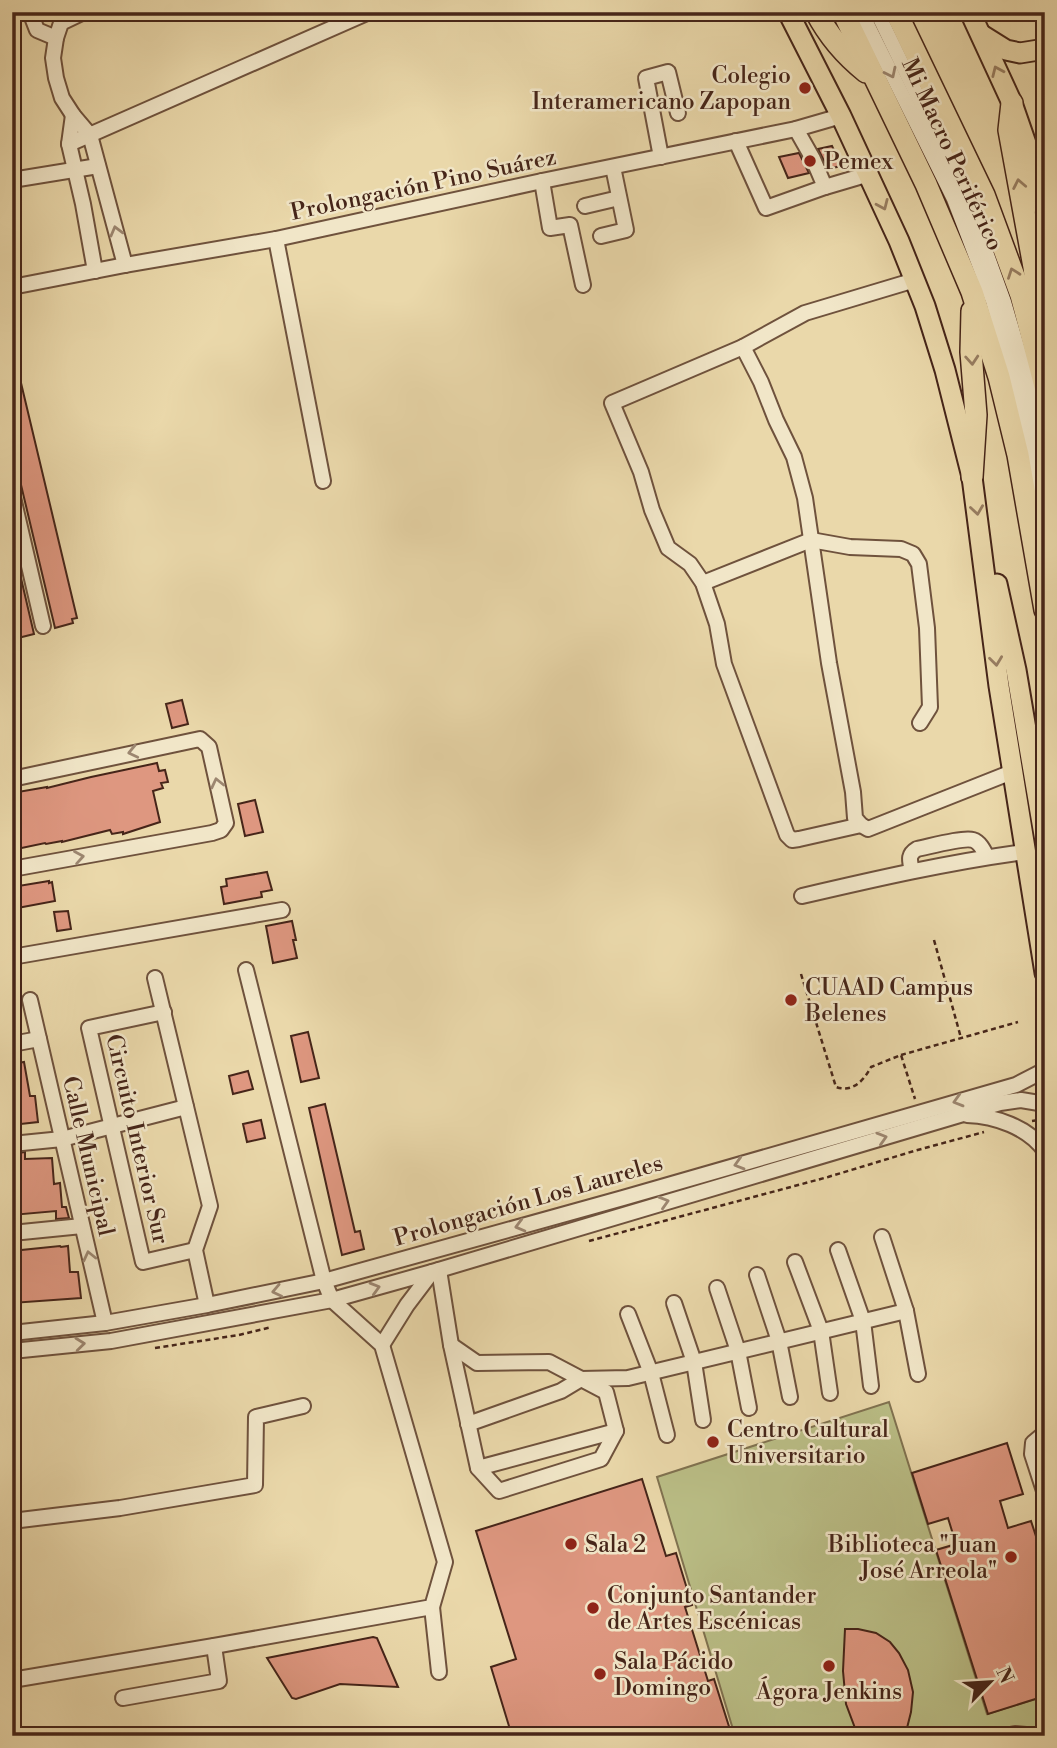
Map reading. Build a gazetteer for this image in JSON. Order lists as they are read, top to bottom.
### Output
{
  "streets": {
    "street": [
      "Mi Macro Periférico",
      "Prolongación Pino Suárez",
      "Circuito Interior Sur",
      "Calle Municipal",
      "Prolongación Los Laureles"
    ]
  },
  "crossings": [
    ["Calle Municipal", "Prolongación Los Laureles"]
  ],
  "places": [
    "Colegio Interamericano Zapopan",
    "Pemex",
    "CUAAD Campus Belenes",
    "Centro Cultural Universitario",
    "Sala 2",
    "Biblioteca \"Juan José Arreola\"",
    "Conjunto Santander de Artes Escénicas",
    "Ágora Jenkins",
    "Sala Pácido Domingo"
  ],
  "north": "top right"
}
